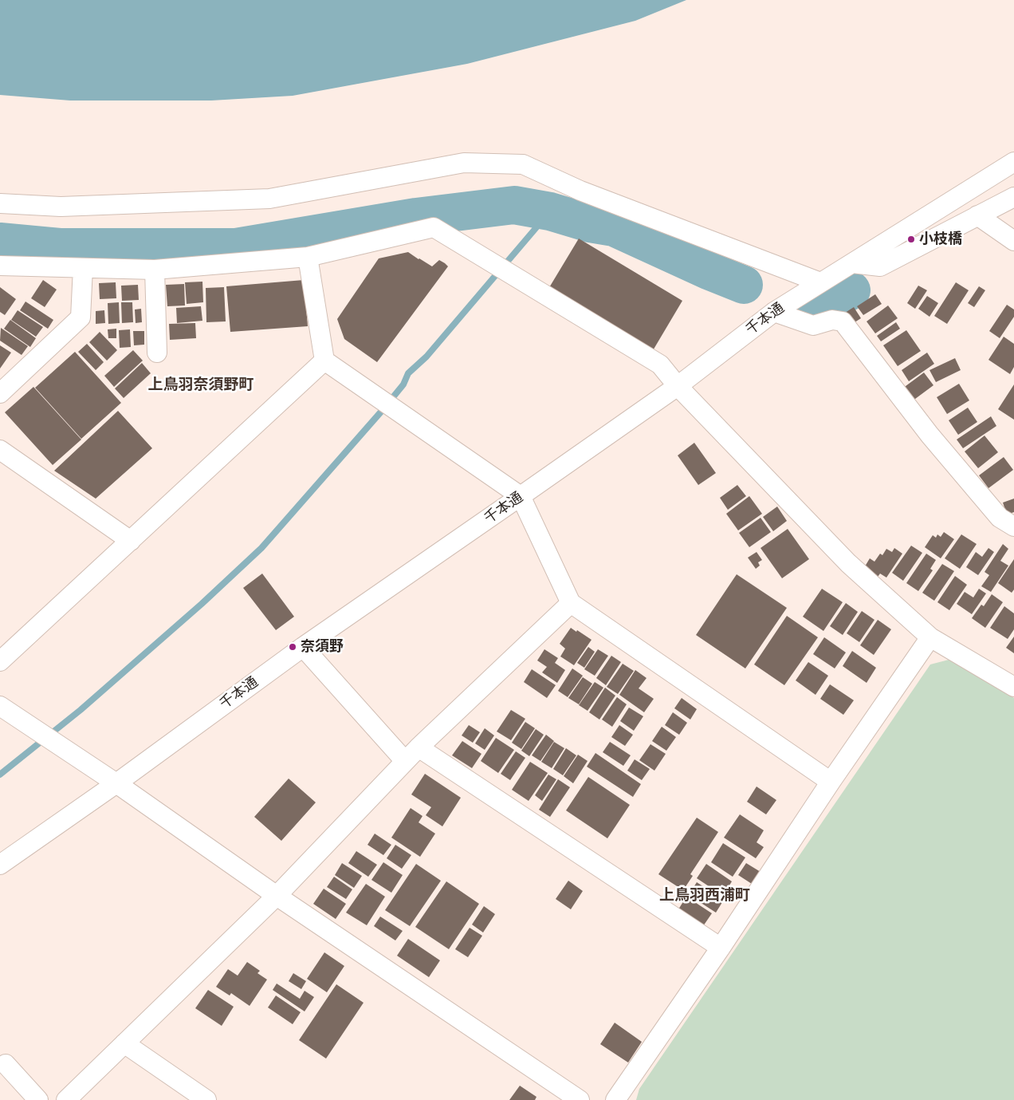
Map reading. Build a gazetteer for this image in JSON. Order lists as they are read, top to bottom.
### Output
{
  "streets": {
    "street": ["千本通"]
  },
  "districts": ["上鳥羽奈須野町", "上鳥羽西浦町"],
  "places": ["小枝橋", "奈須野"]
}
